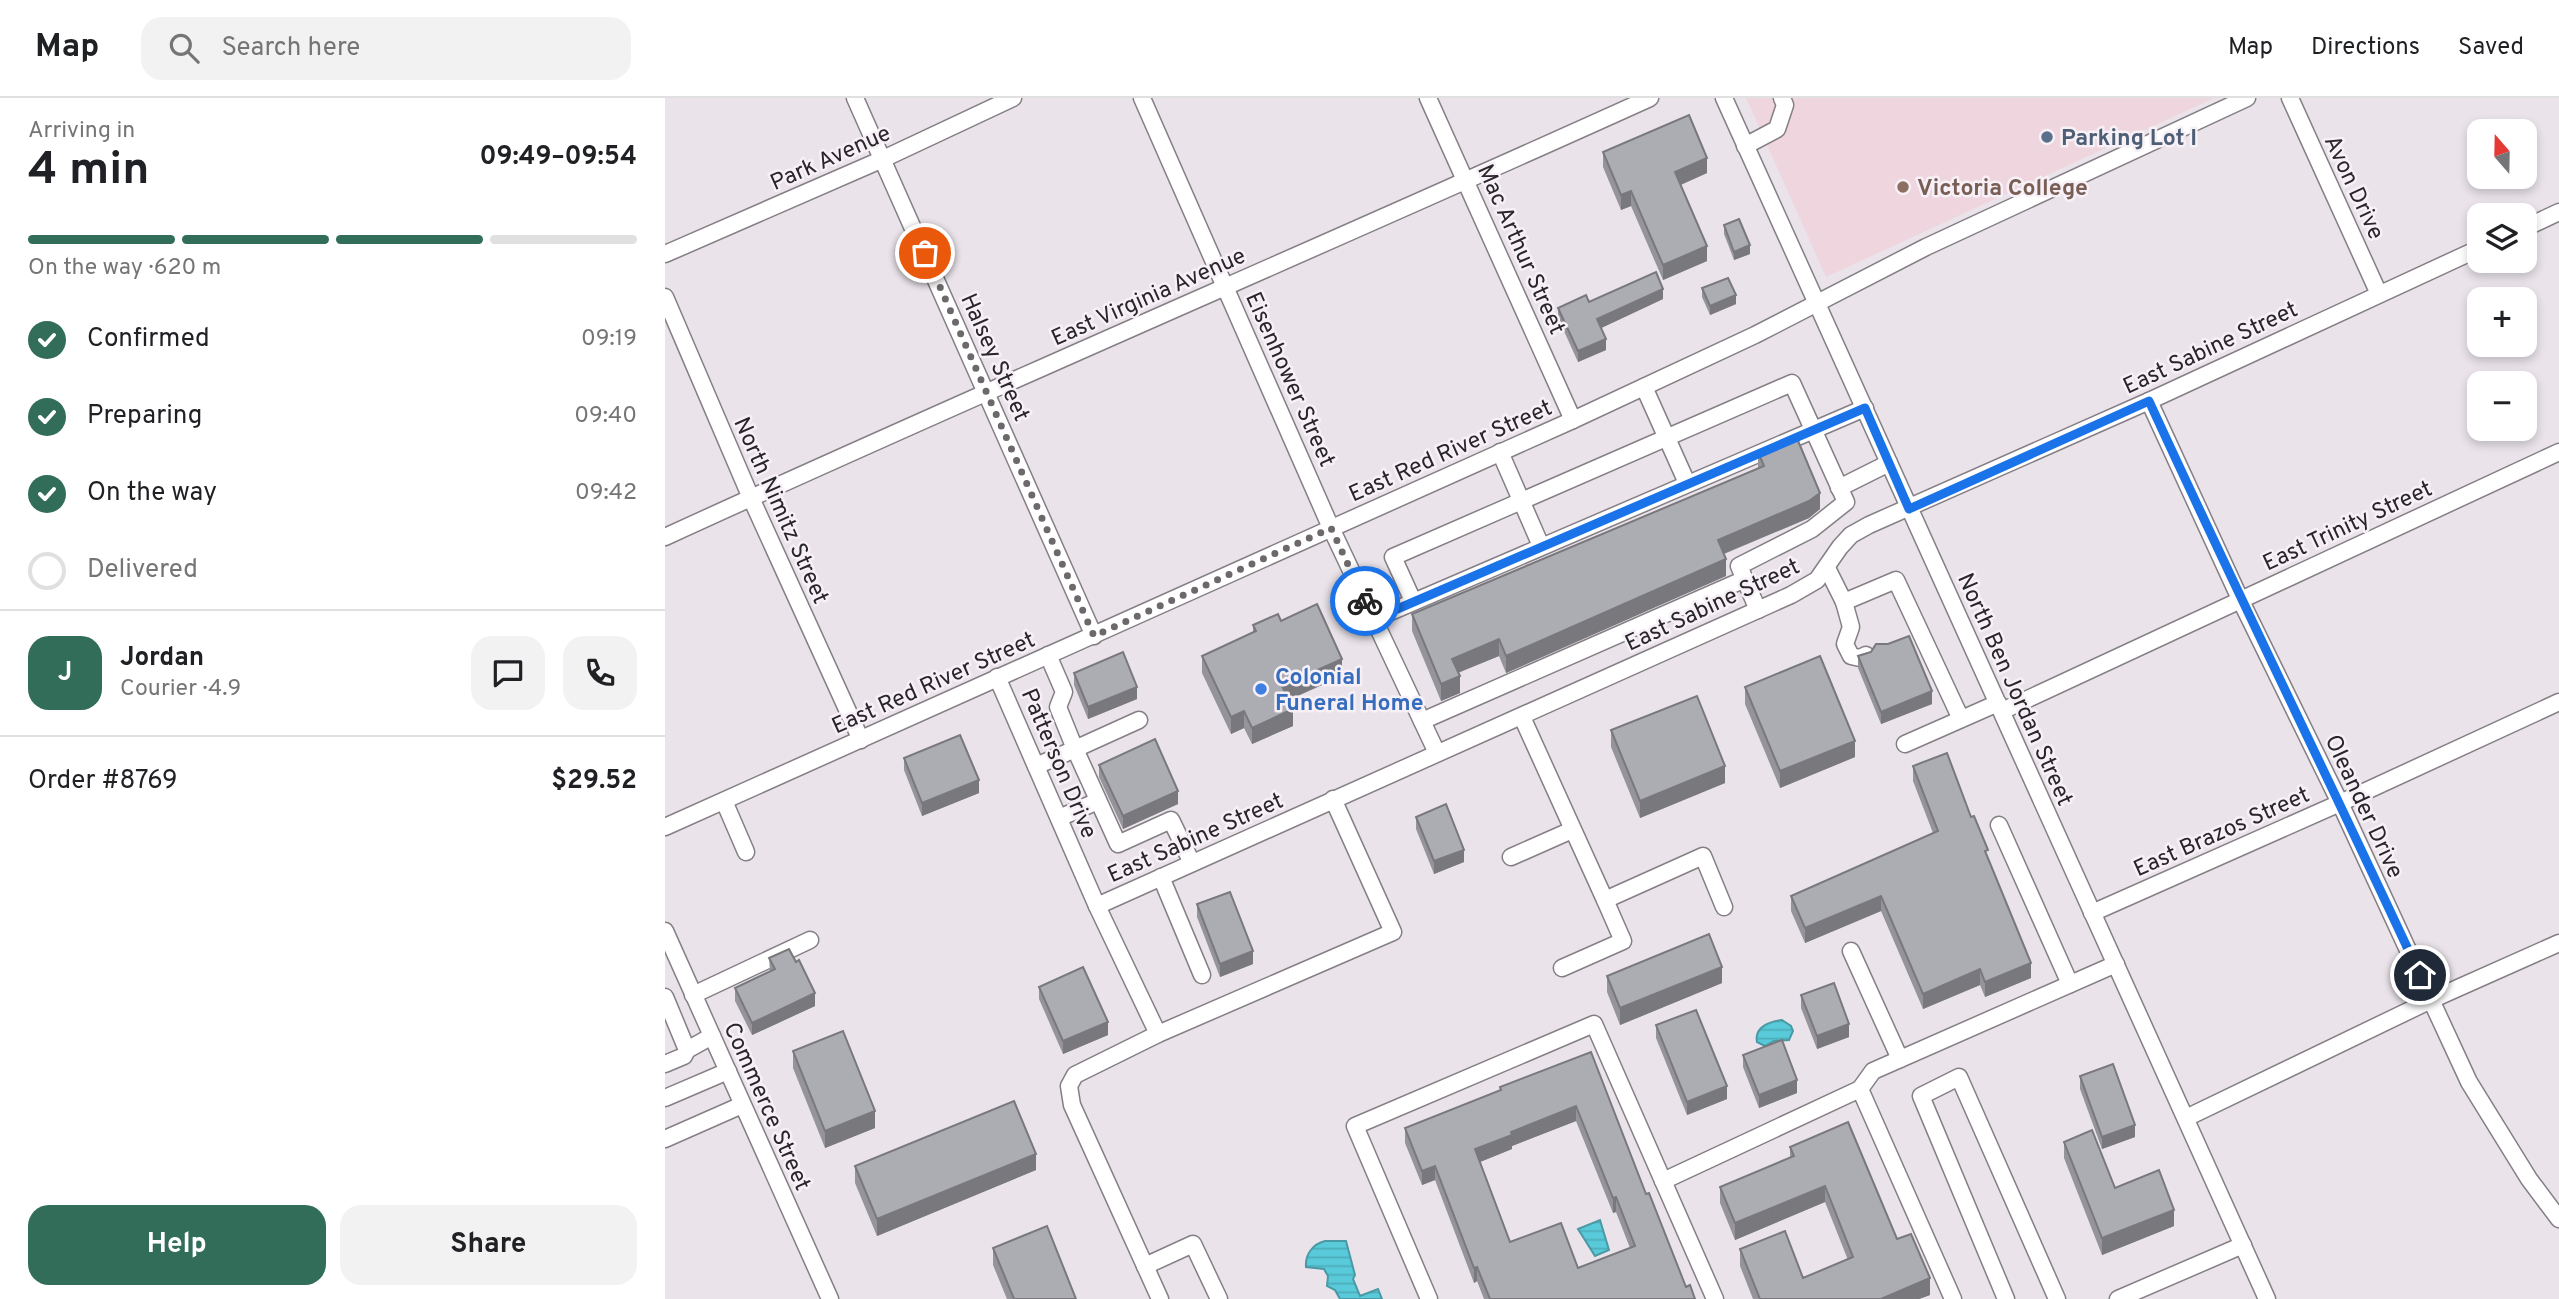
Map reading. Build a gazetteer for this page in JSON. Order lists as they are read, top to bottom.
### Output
{
  "streets": {
    "street": [
      "Park Avenue",
      "Avon Drive",
      "Mac Arthur Street",
      "East Virginia Avenue",
      "East Sabine Street",
      "Halsey Street",
      "Eisenhower Street",
      "East Red River Street",
      "North Nimitz Street",
      "East Trinity Street",
      "North Ben Jordan Street",
      "Patterson Drive",
      "Oleander Drive",
      "East Brazos Street",
      "Commerce Street"
    ]
  },
  "crossings": [
    ["Park Avenue", "Halsey Street"],
    ["Avon Drive", "East Sabine Street"],
    ["Mac Arthur Street", "East Virginia Avenue"],
    ["Mac Arthur Street", "East Red River Street"],
    ["East Virginia Avenue", "Halsey Street"],
    ["East Virginia Avenue", "Eisenhower Street"],
    ["East Virginia Avenue", "North Nimitz Street"],
    ["East Sabine Street", "Eisenhower Street"],
    ["East Sabine Street", "North Ben Jordan Street"],
    ["East Sabine Street", "Patterson Drive"],
    ["East Sabine Street", "Oleander Drive"],
    ["Halsey Street", "East Red River Street"],
    ["Eisenhower Street", "East Red River Street"],
    ["East Red River Street", "North Nimitz Street"],
    ["East Red River Street", "North Ben Jordan Street"],
    ["East Red River Street", "Patterson Drive"],
    ["East Trinity Street", "North Ben Jordan Street"],
    ["East Trinity Street", "Oleander Drive"],
    ["North Ben Jordan Street", "East Brazos Street"],
    ["Oleander Drive", "East Brazos Street"]
  ],
  "places": ["Parking Lot I", "Victoria College", "Colonial Funeral Home"],
  "north": "top",
  "page": {
    "header": "Map",
    "search": "Search here",
    "nav": ["Map", "Directions", "Saved"],
    "heading": ["4 min", "Arriving in", "09:49–09:54"],
    "panel": [
      "Jordan",
      "Courier · 4.9",
      "Order #8769",
      "$29.52"
    ],
    "map_buttons": ["+", "−"],
    "bar": "On the way · 620 m",
    "list": [
      ["Confirmed", "09:19"],
      ["Preparing", "09:40"],
      ["On the way", "09:42"],
      "Delivered"
    ],
    "round": "J",
    "buttons": ["Help", "Share"]
  }
}
